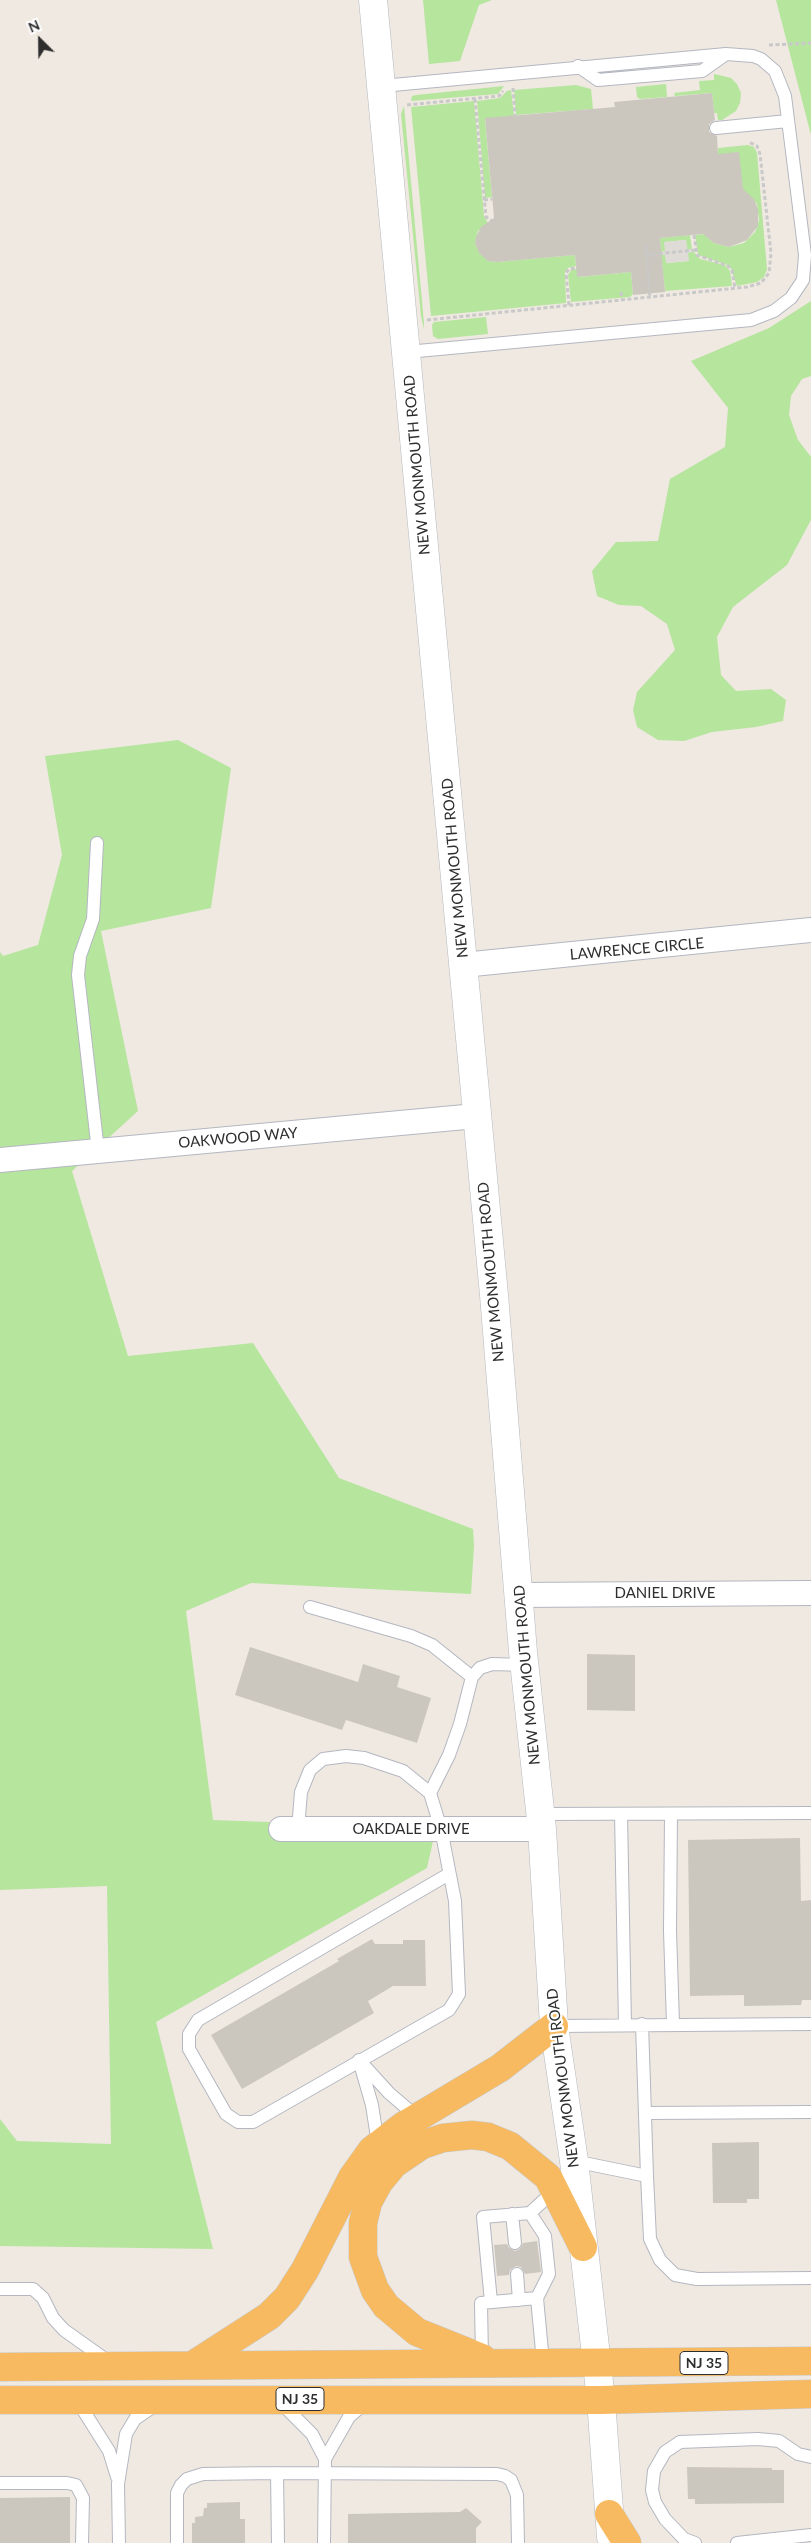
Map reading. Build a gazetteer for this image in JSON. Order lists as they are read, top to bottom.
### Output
{
  "streets": {
    "highway": ["NJ 35"],
    "main road": ["NEW MONMOUTH ROAD"],
    "street": [
      "LAWRENCE CIRCLE",
      "OAKWOOD WAY",
      "DANIEL DRIVE",
      "OAKDALE DRIVE"
    ]
  },
  "crossings": [
    ["NEW MONMOUTH ROAD", "LAWRENCE CIRCLE"],
    ["NEW MONMOUTH ROAD", "OAKWOOD WAY"],
    ["NEW MONMOUTH ROAD", "DANIEL DRIVE"],
    ["NEW MONMOUTH ROAD", "OAKDALE DRIVE"],
    ["NEW MONMOUTH ROAD", "NJ 35"]
  ],
  "north": "top left"
}
